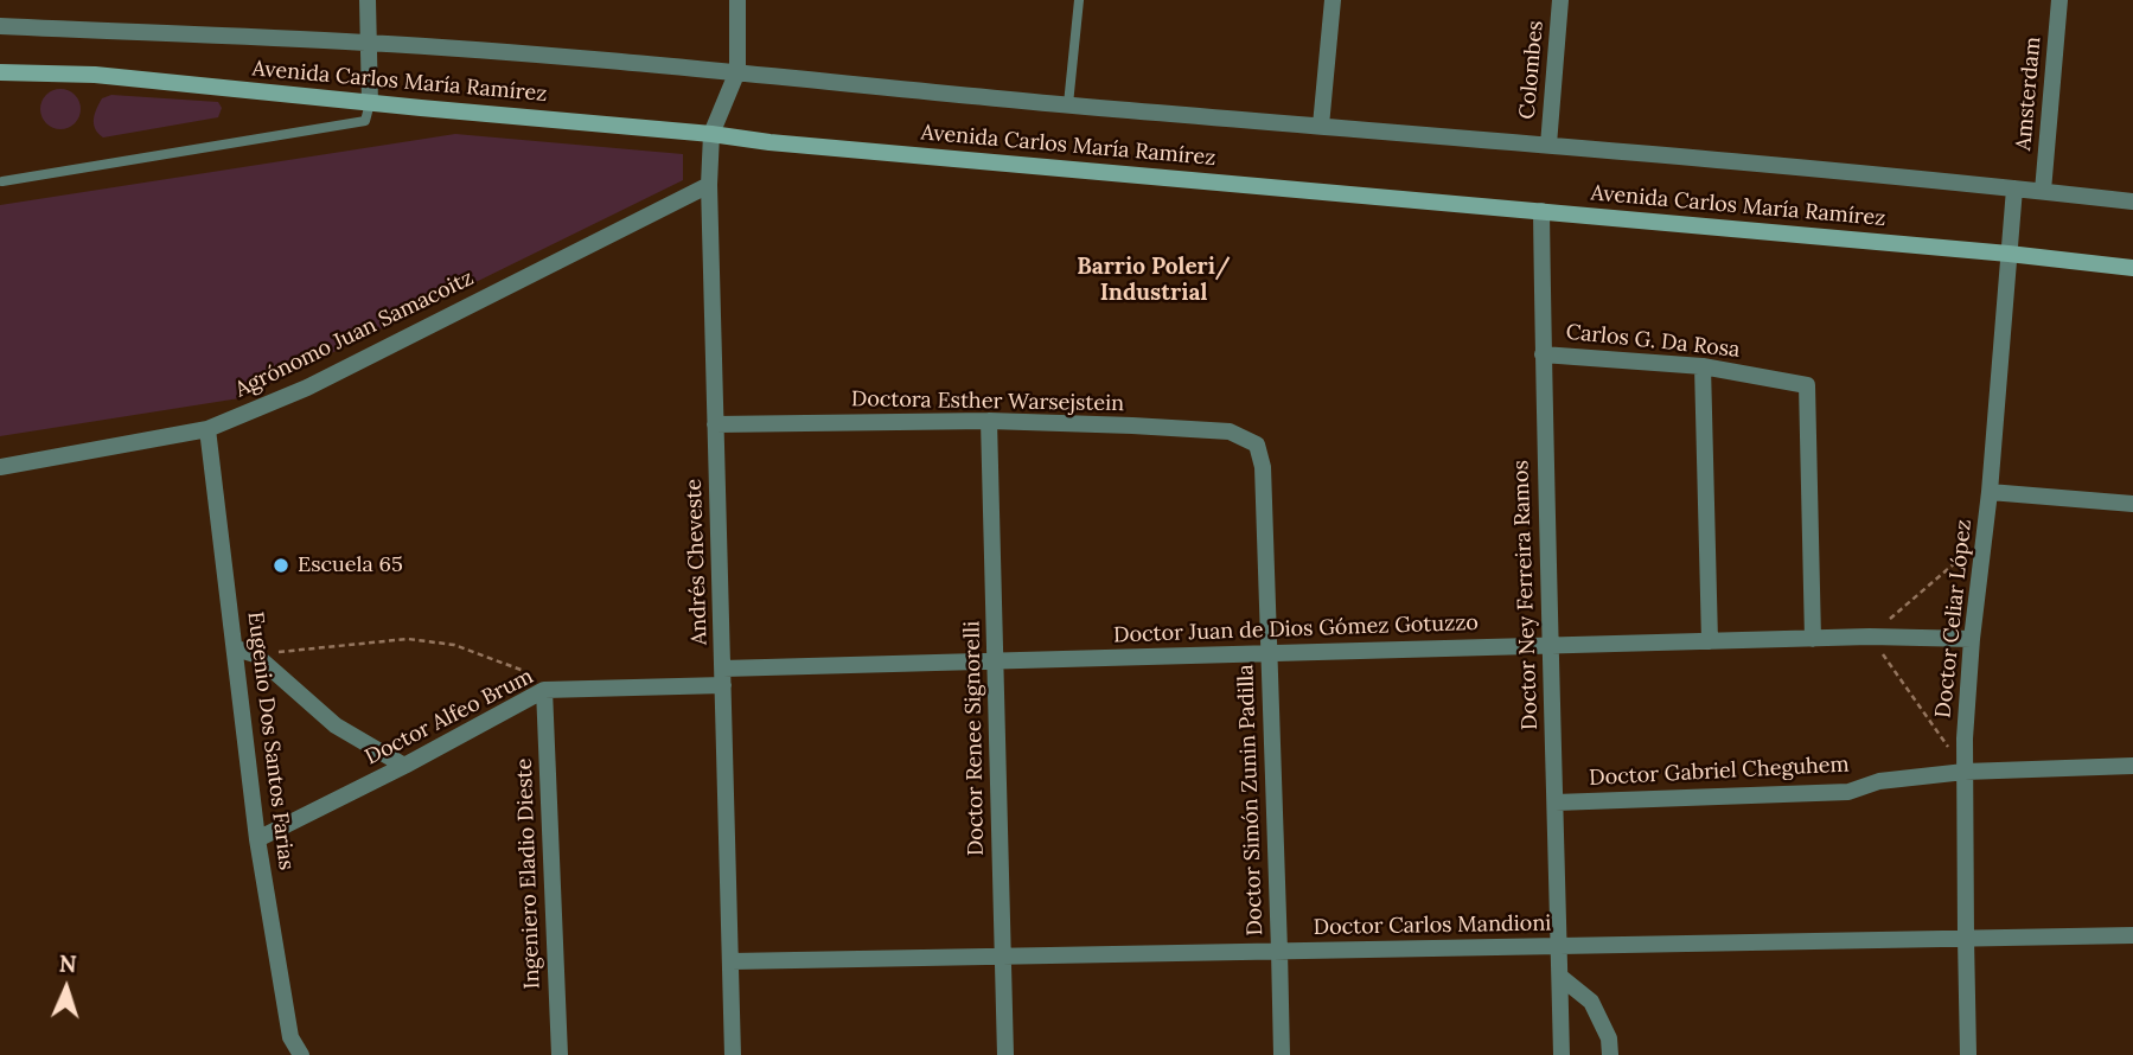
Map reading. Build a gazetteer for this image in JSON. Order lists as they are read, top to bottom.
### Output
{
  "streets": {
    "street": [
      "Colombes",
      "Avenida Carlos María Ramírez",
      "Amsterdam",
      "Agrónomo Juan Samacoitz",
      "Carlos G. Da Rosa",
      "Doctora Esther Warsejstein",
      "Andrés Cheveste",
      "Doctor Ney Ferreira Ramos",
      "Doctor Celiar López",
      "Doctor Juan de Dios Gómez Gotuzzo",
      "Doctor Alfeo Brum",
      "Doctor Renee Signorelli",
      "Eugenio Dos Santos Farias",
      "Doctor Gabriel Cheguhem",
      "Doctor Simón Zunin Padilla",
      "Ingeniero Eladio Dieste",
      "Doctor Carlos Mandioni"
    ]
  },
  "crossings": [
    ["Colombes", "Avenida Carlos María Ramírez"],
    ["Avenida Carlos María Ramírez", "Amsterdam"],
    ["Avenida Carlos María Ramírez", "Andrés Cheveste"],
    ["Avenida Carlos María Ramírez", "Doctor Ney Ferreira Ramos"],
    ["Avenida Carlos María Ramírez", "Doctor Celiar López"],
    ["Agrónomo Juan Samacoitz", "Andrés Cheveste"],
    ["Agrónomo Juan Samacoitz", "Eugenio Dos Santos Farias"],
    ["Carlos G. Da Rosa", "Doctor Ney Ferreira Ramos"],
    ["Carlos G. Da Rosa", "Doctor Juan de Dios Gómez Gotuzzo"],
    ["Doctora Esther Warsejstein", "Andrés Cheveste"],
    ["Doctora Esther Warsejstein", "Doctor Renee Signorelli"],
    ["Doctora Esther Warsejstein", "Doctor Simón Zunin Padilla"],
    ["Andrés Cheveste", "Doctor Juan de Dios Gómez Gotuzzo"],
    ["Andrés Cheveste", "Doctor Alfeo Brum"],
    ["Andrés Cheveste", "Doctor Carlos Mandioni"],
    ["Doctor Ney Ferreira Ramos", "Doctor Juan de Dios Gómez Gotuzzo"],
    ["Doctor Ney Ferreira Ramos", "Doctor Gabriel Cheguhem"],
    ["Doctor Ney Ferreira Ramos", "Doctor Carlos Mandioni"],
    ["Doctor Celiar López", "Doctor Juan de Dios Gómez Gotuzzo"],
    ["Doctor Celiar López", "Doctor Gabriel Cheguhem"],
    ["Doctor Celiar López", "Doctor Carlos Mandioni"],
    ["Doctor Juan de Dios Gómez Gotuzzo", "Doctor Alfeo Brum"],
    ["Doctor Juan de Dios Gómez Gotuzzo", "Doctor Renee Signorelli"],
    ["Doctor Juan de Dios Gómez Gotuzzo", "Doctor Simón Zunin Padilla"],
    ["Doctor Alfeo Brum", "Eugenio Dos Santos Farias"],
    ["Doctor Alfeo Brum", "Ingeniero Eladio Dieste"],
    ["Doctor Renee Signorelli", "Doctor Carlos Mandioni"],
    ["Doctor Simón Zunin Padilla", "Doctor Carlos Mandioni"]
  ],
  "districts": ["Barrio Poleri/ Industrial"],
  "places": ["Escuela 65"],
  "north": "top"
}
